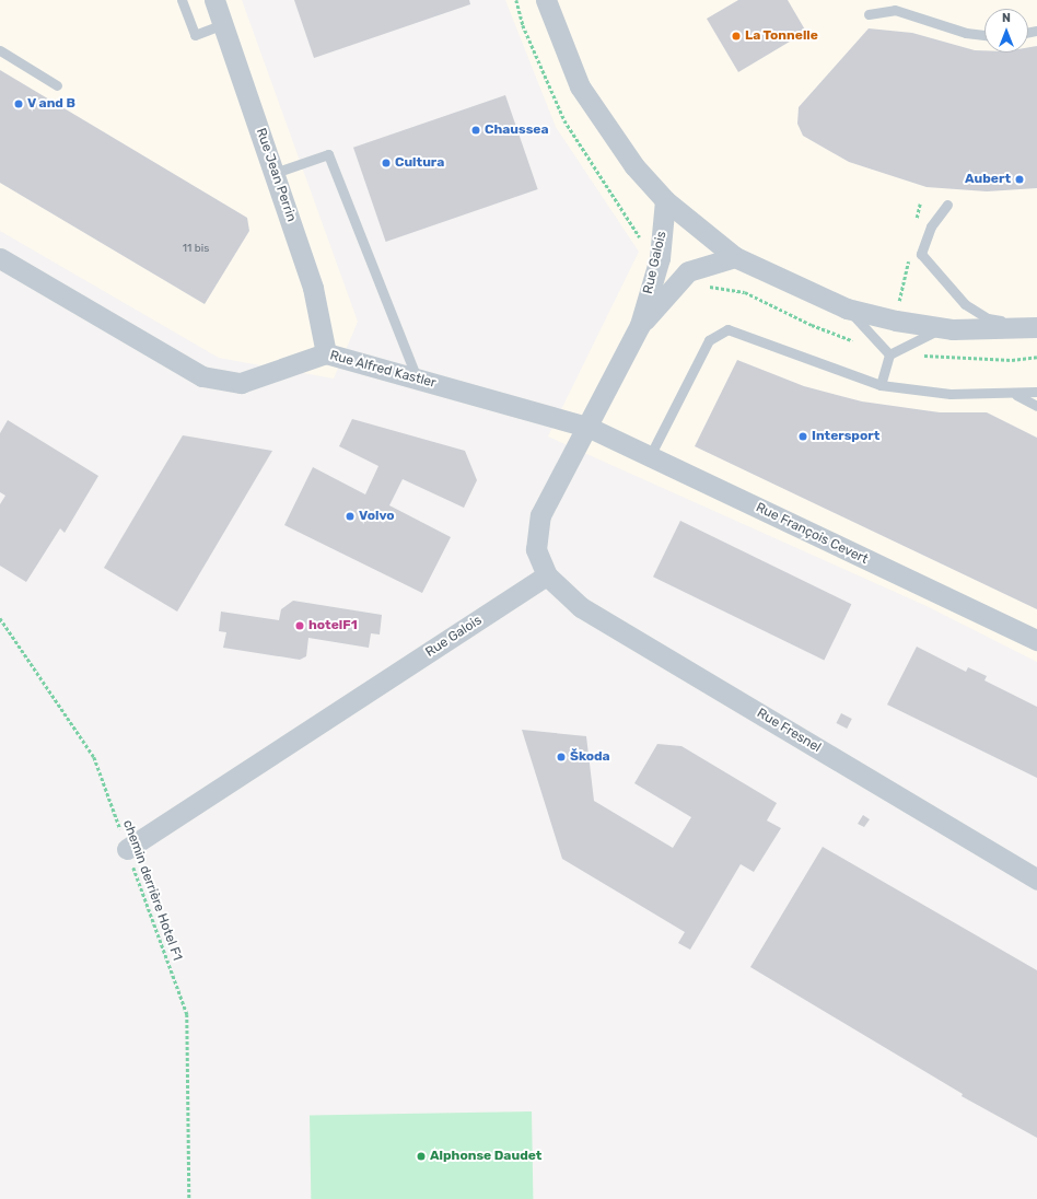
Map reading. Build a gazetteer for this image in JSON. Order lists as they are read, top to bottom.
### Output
{
  "streets": {
    "street": [
      "Rue Jean Perrin",
      "Rue Galois",
      "Rue Alfred Kastler",
      "Rue François Cevert",
      "Rue Fresnel"
    ],
    "path": ["chemin derrière Hotel F1"]
  },
  "crossings": [
    ["Rue Jean Perrin", "Rue Alfred Kastler"],
    ["Rue Galois", "Rue Alfred Kastler"],
    ["Rue Galois", "Rue François Cevert"],
    ["Rue Galois", "Rue Fresnel"],
    ["Rue Galois", "chemin derrière Hotel F1"],
    ["Rue Alfred Kastler", "Rue François Cevert"]
  ],
  "places": [
    "La Tonnelle",
    "V and B",
    "Chaussea",
    "Cultura",
    "Aubert",
    "Intersport",
    "Volvo",
    "hotelF1",
    "Škoda",
    "Alphonse Daudet"
  ],
  "house_numbers": ["11 bis"],
  "north": "top"
}
